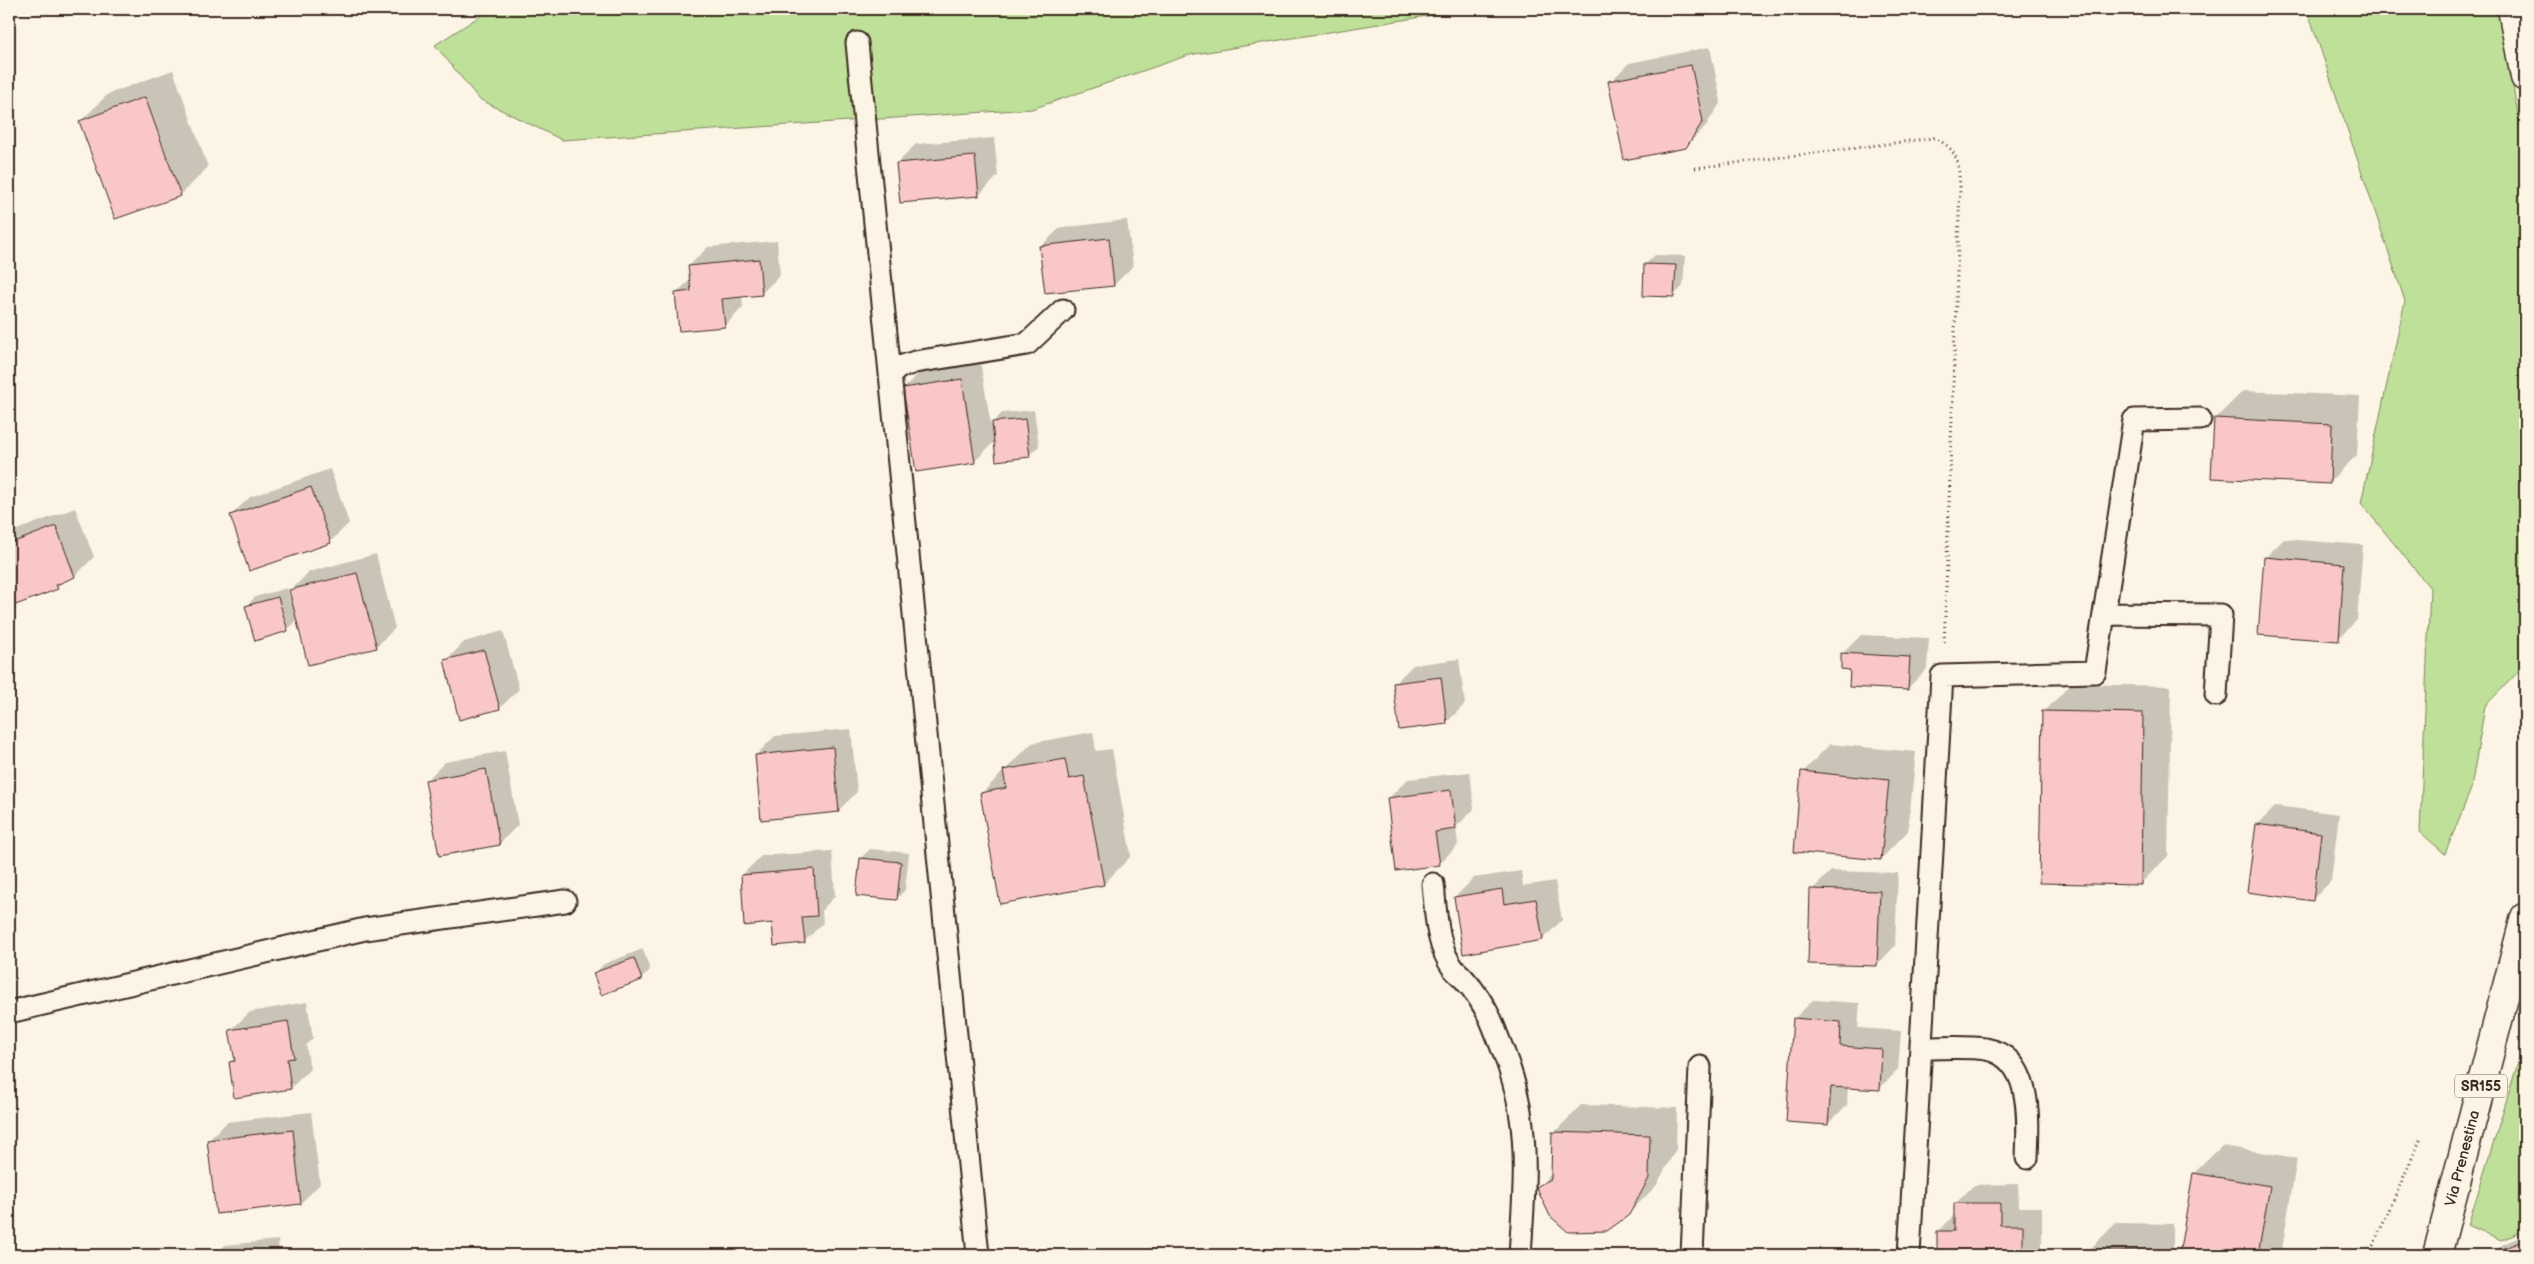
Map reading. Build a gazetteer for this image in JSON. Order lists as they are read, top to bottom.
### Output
{
  "streets": {
    "main road": ["SR155", "Via Prenestina"]
  }
}
